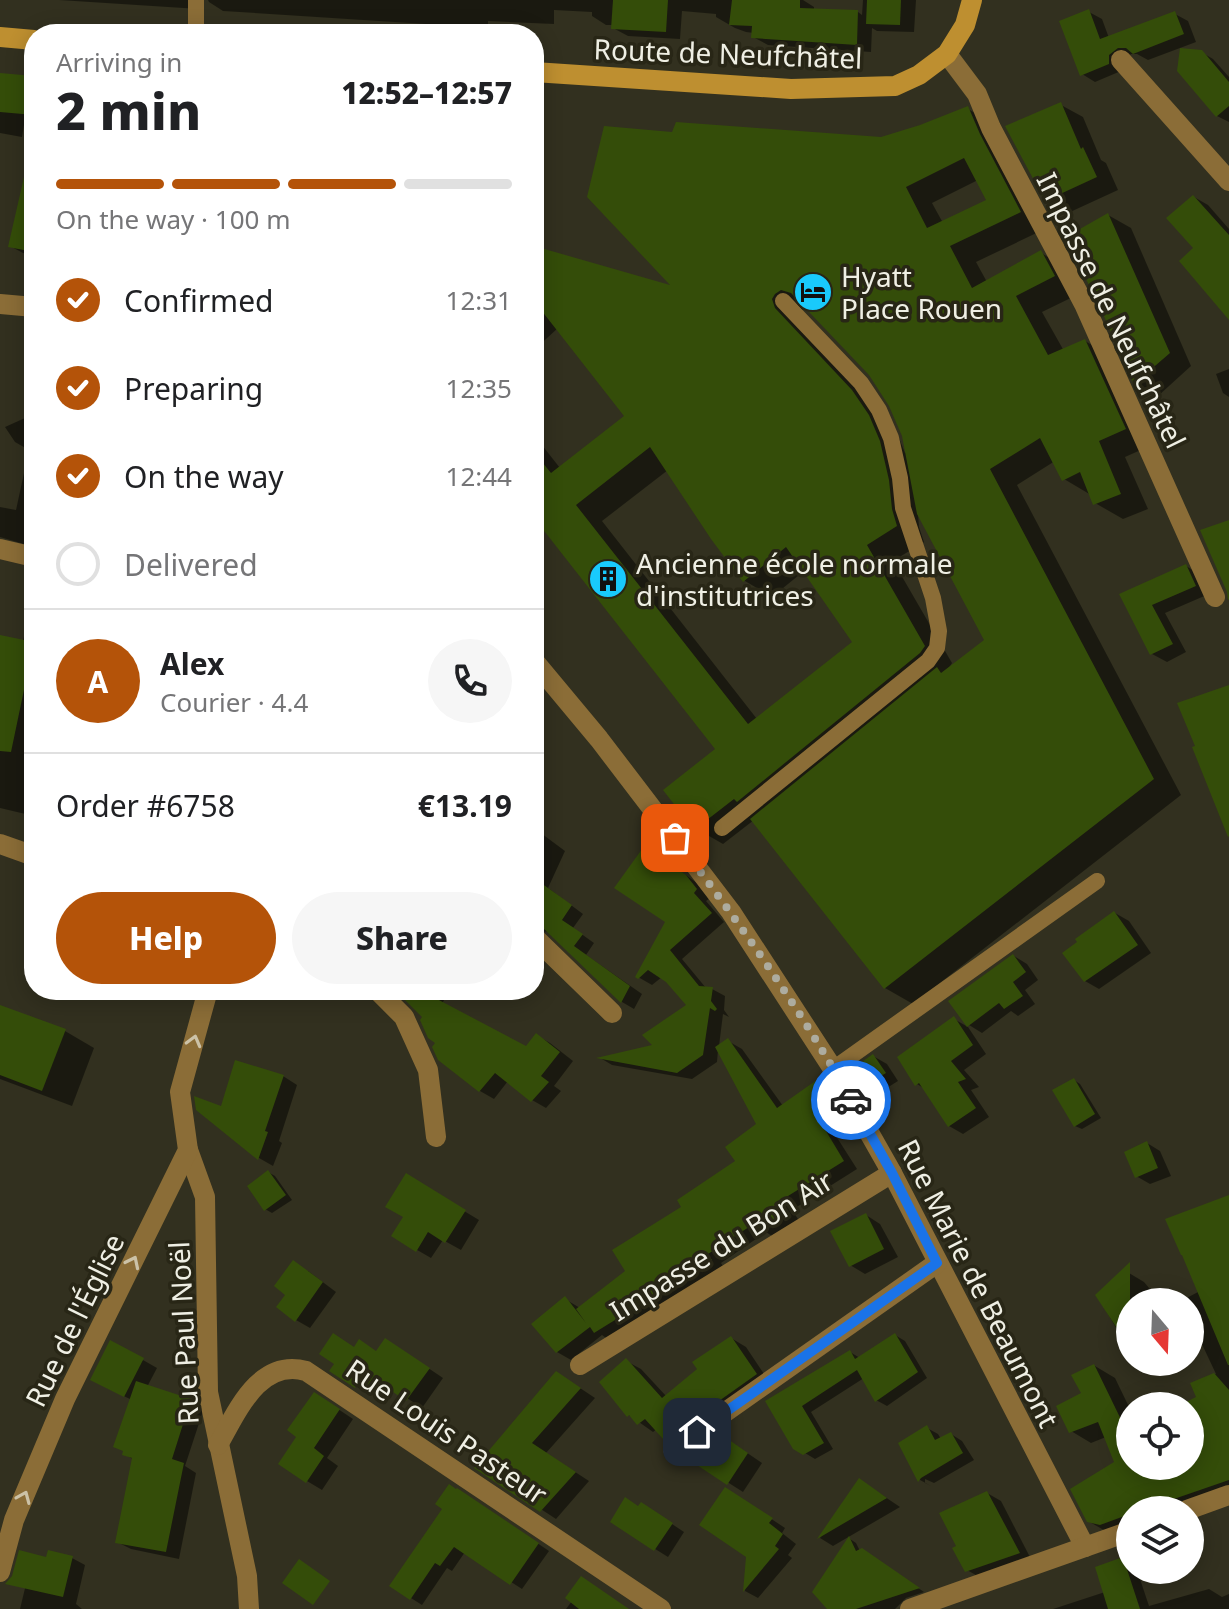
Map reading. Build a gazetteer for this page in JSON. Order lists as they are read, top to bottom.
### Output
{
  "streets": {
    "main road": ["Route de Neufchâtel"],
    "street": [
      "Impasse de Neufchâtel",
      "Impasse du Bon Air",
      "Rue Marie de Beaumont",
      "Rue de l'Église",
      "Rue Paul Noël",
      "Rue Louis Pasteur"
    ]
  },
  "crossings": [
    ["Route de Neufchâtel", "Impasse de Neufchâtel"],
    ["Impasse du Bon Air", "Rue Marie de Beaumont"],
    ["Rue de l'Église", "Rue Paul Noël"],
    ["Rue Paul Noël", "Rue Louis Pasteur"]
  ],
  "one_way": ["Rue de l'Église"],
  "places": {
    "hotel": ["Hyatt Place Rouen"],
    "building": ["Ancienne école normale d'institutrices"]
  },
  "north": "bottom",
  "page": {
    "heading": ["2 min", "Arriving in", "12:52–12:57"],
    "panel": [
      "Alex",
      "Courier · 4.4",
      "Order #6758",
      "€13.19"
    ],
    "bar": "On the way · 100 m",
    "list": [
      ["Confirmed", "12:31"],
      ["Preparing", "12:35"],
      ["On the way", "12:44"],
      "Delivered"
    ],
    "round": "A",
    "buttons": ["Help", "Share"]
  }
}
